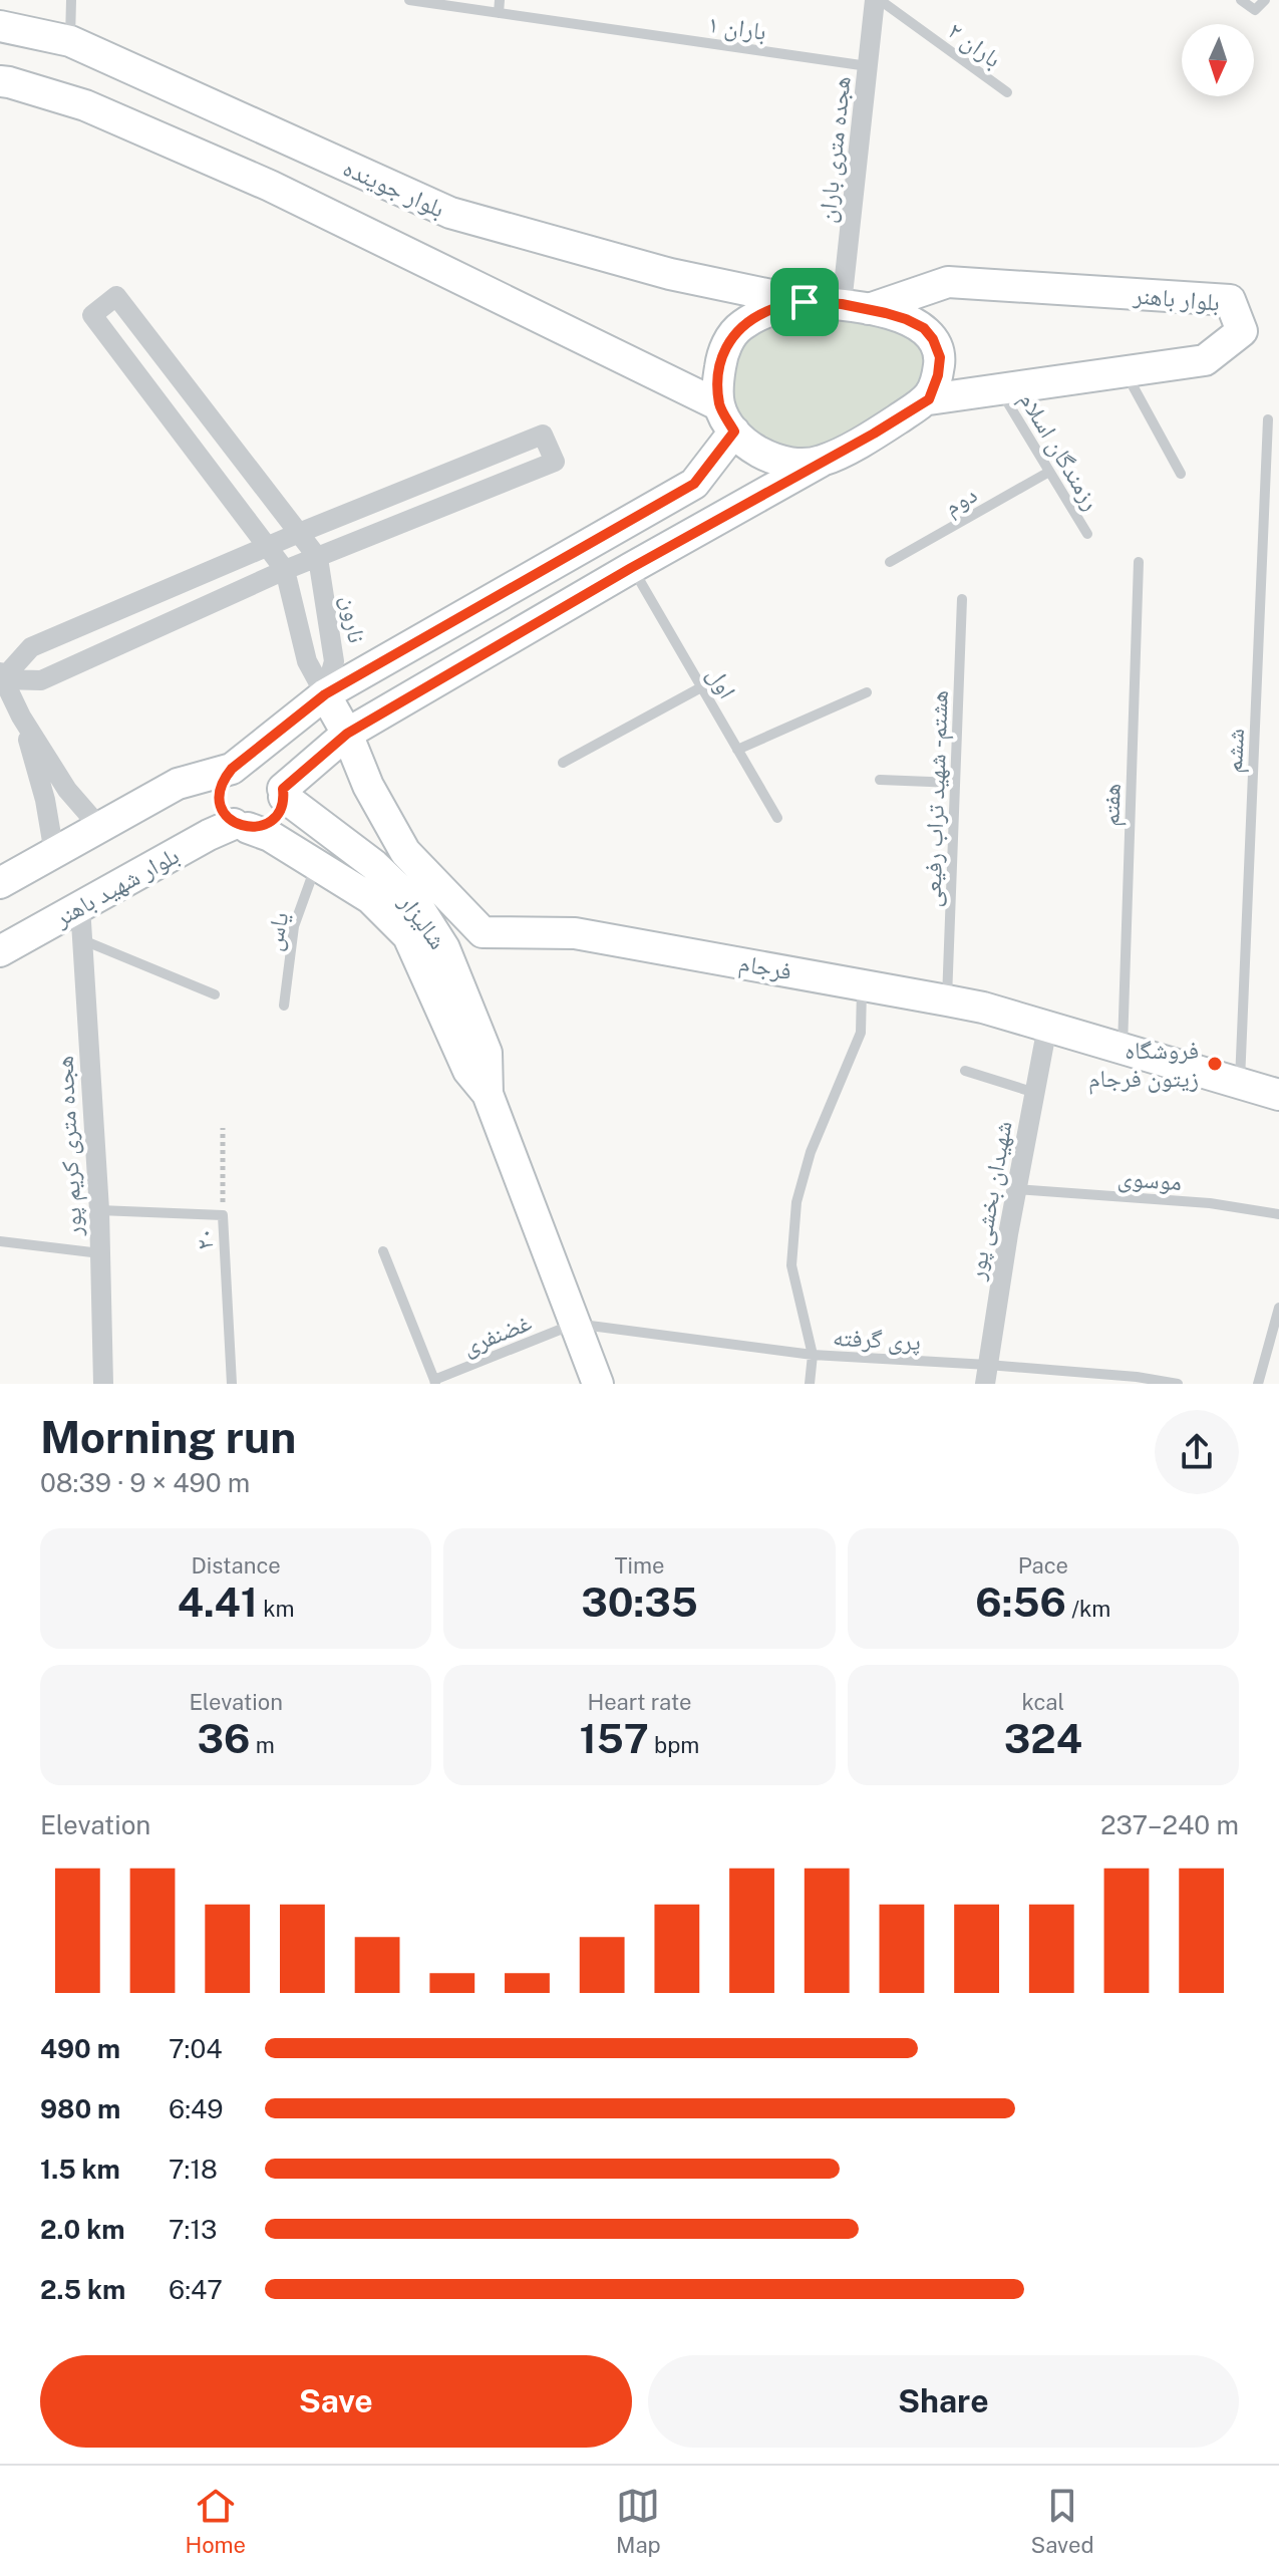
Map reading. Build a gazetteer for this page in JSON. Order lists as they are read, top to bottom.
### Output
{
  "streets": {
    "street": [
      "هجده متری باران",
      "بلوار جوینده",
      "بلوار باهنر",
      "نارون",
      "بلوار شهید باهنر",
      "شالیزار",
      "فرجام",
      "هجده متری کریم پور",
      "شهیدان بخشی پور"
    ],
    "lane": [
      "باران ۱",
      "باران ۲",
      "رزمندگان اسلام",
      "دوم",
      "اول",
      "ششم",
      "هشتم - شهید تراب رفیعی",
      "هفتم",
      "یاس",
      "موسوی",
      "۲۰",
      "غضنفری",
      "پری گرفته"
    ]
  },
  "crossings": [
    ["باران ۱", "هجده متری باران"],
    ["باران ۲", "هجده متری باران"],
    ["هجده متری باران", "بلوار جوینده"],
    ["هجده متری باران", "بلوار باهنر"],
    ["بلوار جوینده", "بلوار باهنر"],
    ["بلوار باهنر", "رزمندگان اسلام"],
    ["رزمندگان اسلام", "دوم"],
    ["ششم", "فرجام"],
    ["هشتم - شهید تراب رفیعی", "فرجام"],
    ["هفتم", "فرجام"],
    ["بلوار شهید باهنر", "شالیزار"],
    ["بلوار شهید باهنر", "هجده متری کریم پور"],
    ["شالیزار", "یاس"],
    ["شالیزار", "غضنفری"],
    ["شالیزار", "پری گرفته"],
    ["فرجام", "شهیدان بخشی پور"],
    ["هجده متری کریم پور", "۲۰"],
    ["موسوی", "شهیدان بخشی پور"],
    ["شهیدان بخشی پور", "پری گرفته"],
    ["غضنفری", "پری گرفته"]
  ],
  "places": ["فروشگاه زیتون فرجام"],
  "north": "bottom",
  "page": {
    "heading": ["Morning run", "08:39 · 9 × 490 m"],
    "stats": [
      ["Distance", "4.41 km"],
      ["Time", "30:35"],
      ["Pace", "6:56 /km"],
      ["Elevation", "36 m"],
      ["Heart rate", "157 bpm"],
      ["kcal", "324"]
    ],
    "chart": ["Elevation", "237–240 m"],
    "list": [
      {
        "name": "490 m",
        "note": "7:04"
      },
      {
        "name": "980 m",
        "note": "6:49"
      },
      {
        "name": "1.5 km",
        "note": "7:18"
      },
      {
        "name": "2.0 km",
        "note": "7:13"
      },
      {
        "name": "2.5 km",
        "note": "6:47"
      }
    ],
    "buttons": ["Save", "Share"],
    "tabs": ["Home", "Map", "Saved"]
  }
}
